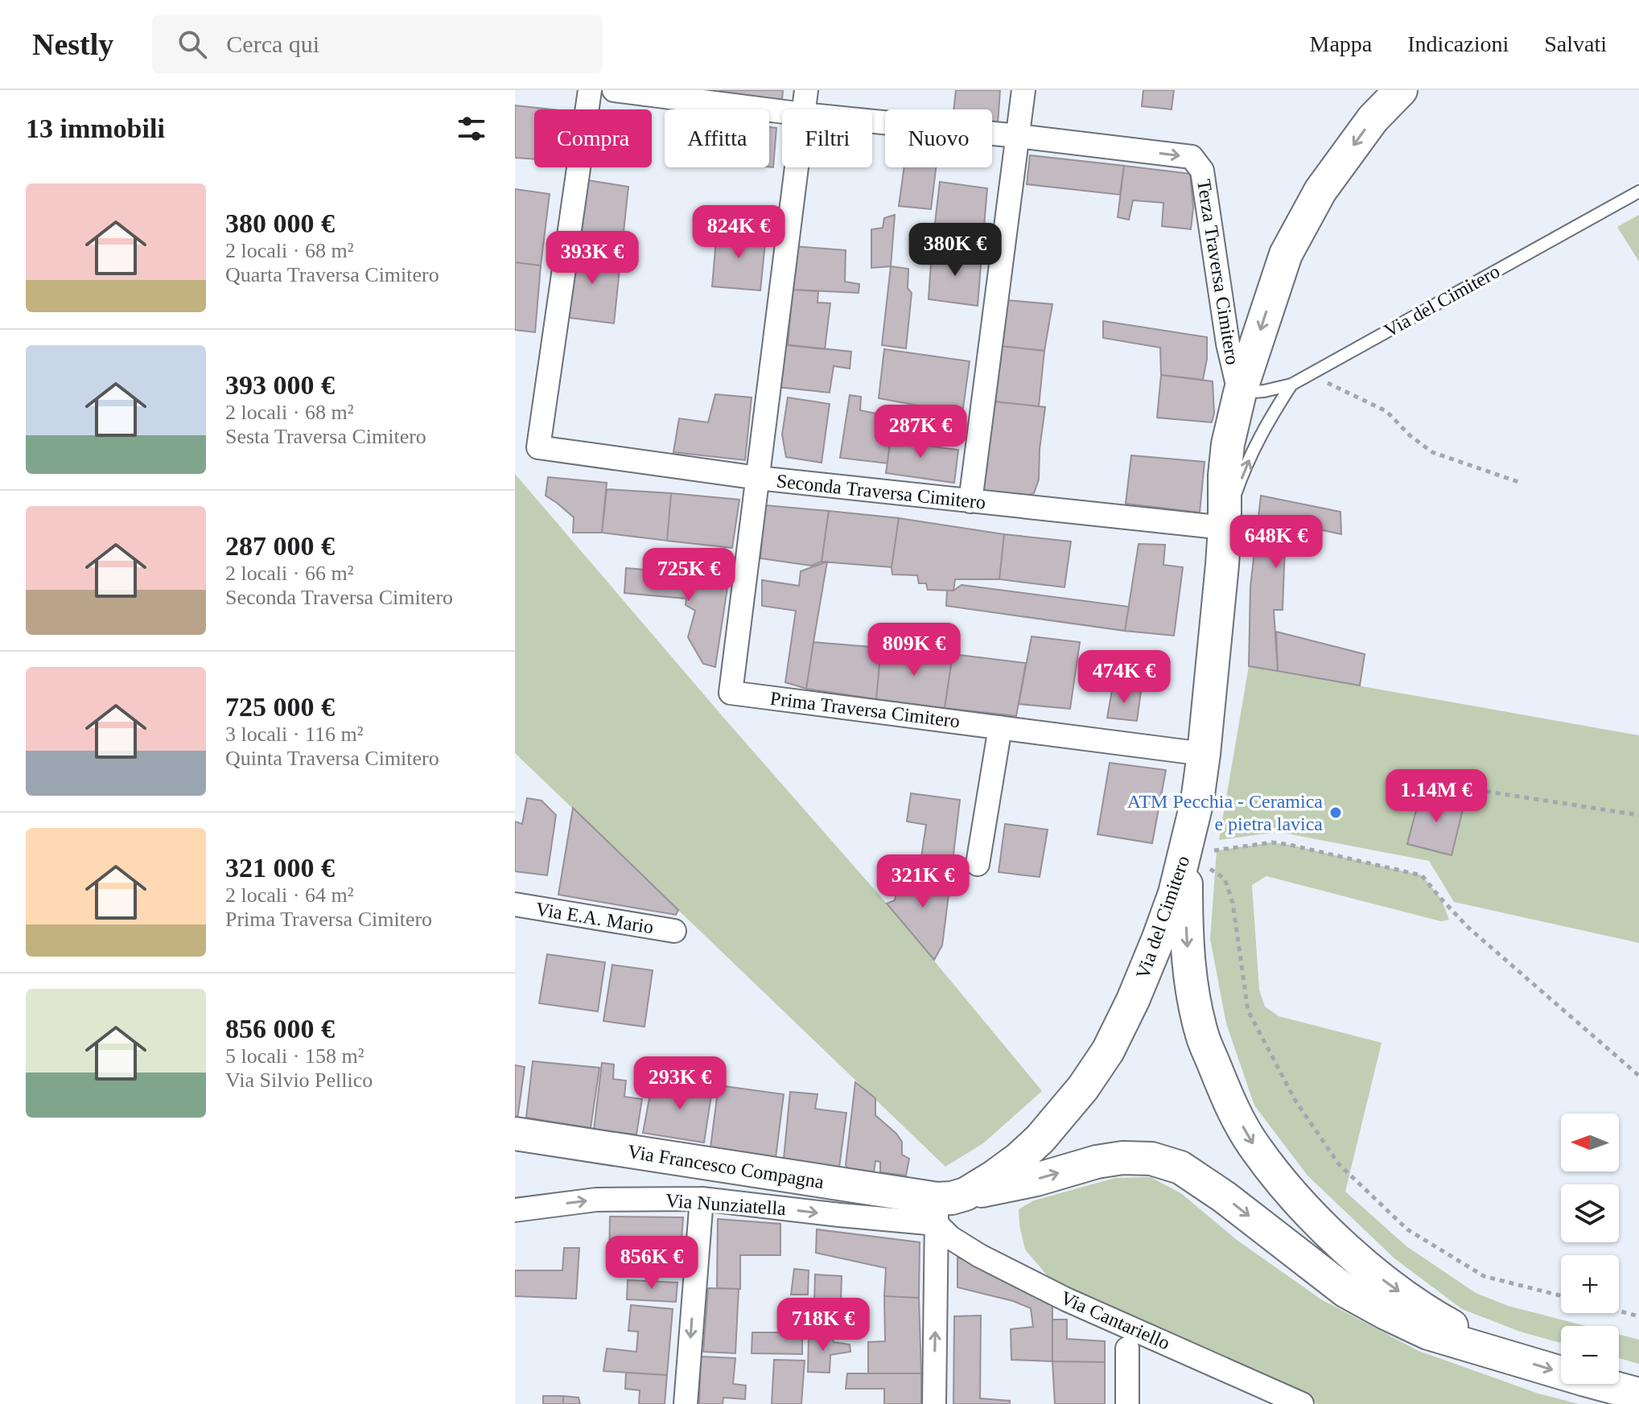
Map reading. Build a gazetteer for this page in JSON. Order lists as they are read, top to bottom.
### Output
{
  "streets": {
    "main road": ["Via del Cimitero", "Via Francesco Compagna"],
    "street": [
      "Terza Traversa Cimitero",
      "Seconda Traversa Cimitero",
      "Prima Traversa Cimitero",
      "Via E.A. Mario",
      "Via Nunziatella",
      "Via Cantariello"
    ]
  },
  "crossings": [
    ["Terza Traversa Cimitero", "Via del Cimitero"],
    ["Via del Cimitero", "Seconda Traversa Cimitero"],
    ["Via del Cimitero", "Prima Traversa Cimitero"],
    ["Via del Cimitero", "Via Francesco Compagna"],
    ["Via del Cimitero", "Via Nunziatella"],
    ["Via del Cimitero", "Via Cantariello"],
    ["Seconda Traversa Cimitero", "Prima Traversa Cimitero"],
    ["Via Francesco Compagna", "Via Nunziatella"],
    ["Via Francesco Compagna", "Via Cantariello"],
    ["Via Nunziatella", "Via Cantariello"]
  ],
  "one_way": ["Terza Traversa Cimitero", "Via Nunziatella"],
  "places": ["ATM Pecchia - Ceramica e pietra lavica"],
  "north": "left",
  "page": {
    "header": "Nestly",
    "search": "Cerca qui",
    "nav": ["Mappa", "Indicazioni", "Salvati"],
    "heading": "13 immobili",
    "chip": [
      "Compra",
      "Affitta",
      "Filtri",
      "Nuovo"
    ],
    "list": [
      {
        "name": "380 000 €",
        "note": "2 locali · 68 m² · Quarta Traversa Cimitero"
      },
      {
        "name": "393 000 €",
        "note": "2 locali · 68 m² · Sesta Traversa Cimitero"
      },
      {
        "name": "287 000 €",
        "note": "2 locali · 66 m² · Seconda Traversa Cimitero"
      },
      {
        "name": "725 000 €",
        "note": "3 locali · 116 m² · Quinta Traversa Cimitero"
      },
      {
        "name": "321 000 €",
        "note": "2 locali · 64 m² · Prima Traversa Cimitero"
      },
      {
        "name": "856 000 €",
        "note": "5 locali · 158 m² · Via Silvio Pellico"
      }
    ],
    "price": [
      "824K €",
      "380K €",
      "393K €",
      "287K €",
      "648K €",
      "725K €",
      "809K €",
      "474K €",
      "1.14M €",
      "321K €",
      "293K €",
      "856K €",
      "718K €"
    ],
    "map_buttons": ["+", "−"]
  }
}
